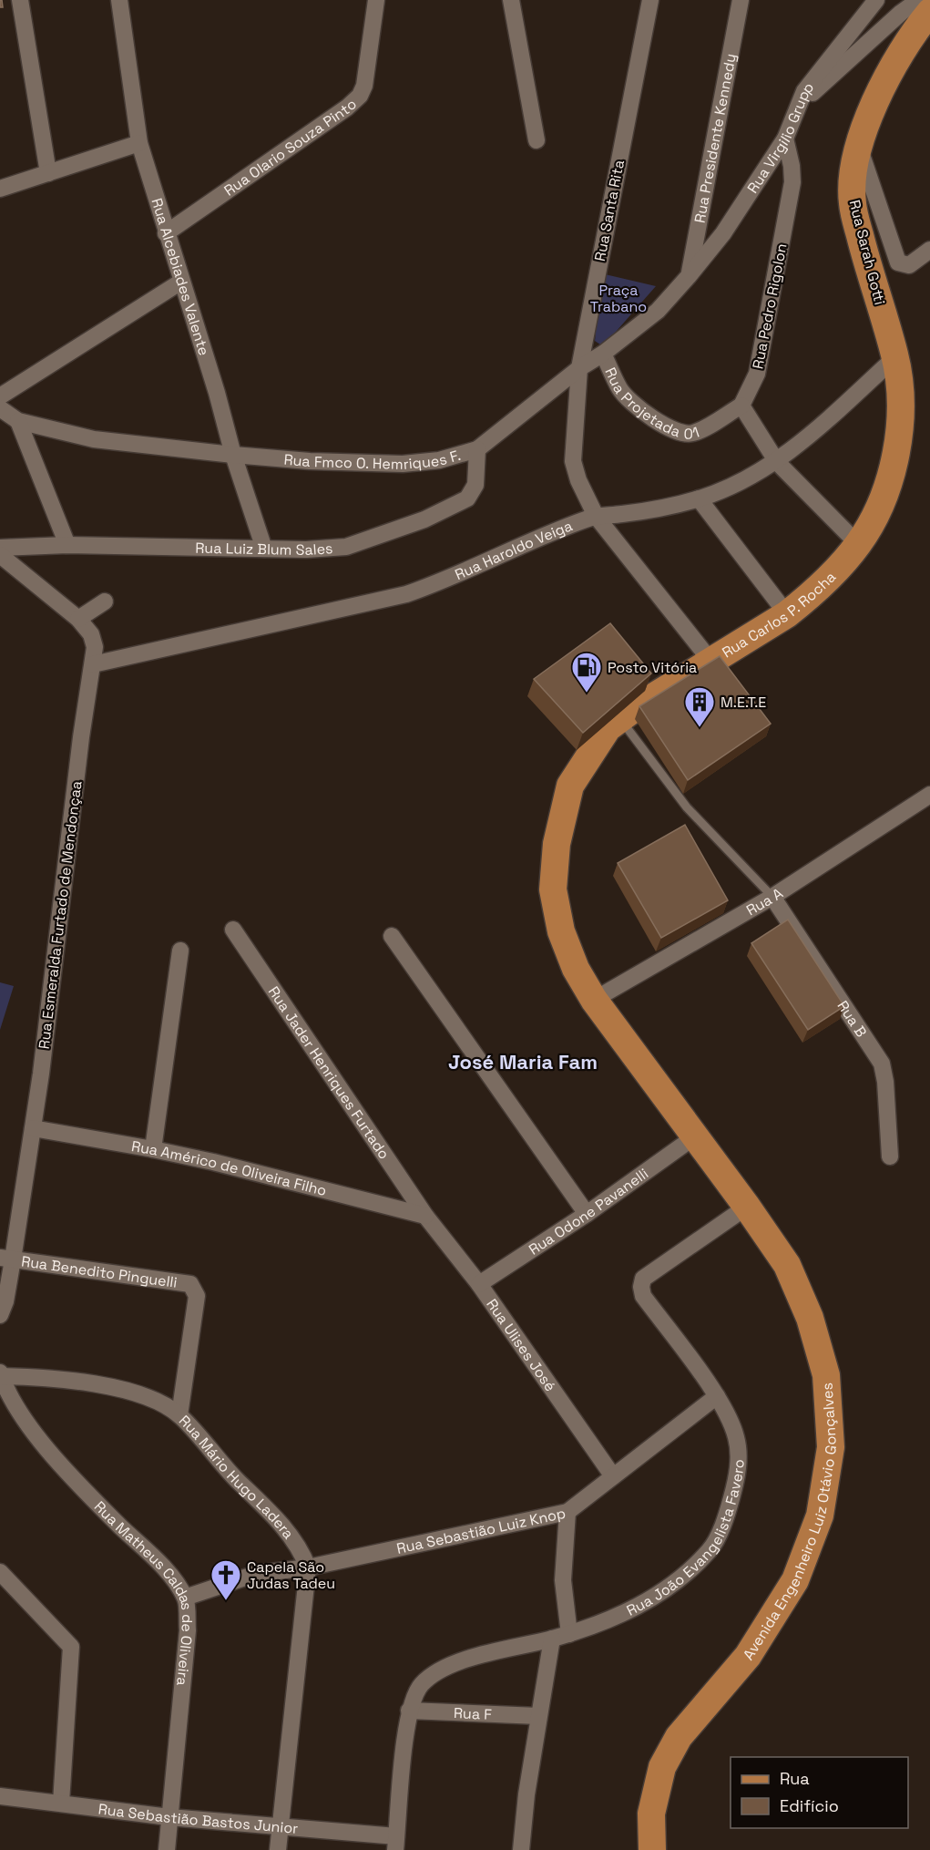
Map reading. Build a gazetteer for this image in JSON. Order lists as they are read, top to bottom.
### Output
{
  "streets": {
    "main road": ["Rua Sarah Gotti", "Rua Carlos P. Rocha", "Avenida Engenheiro Luiz Otávio Gonçalves"],
    "street": [
      "Rua Virgilio Grupp",
      "Rua Presidente Kennedy",
      "Rua Olario Souza Pinto",
      "Rua Santa Rita",
      "Rua Alcebiades Valente",
      "Rua Pedro Rigolon",
      "Rua Projetada 01",
      "Rua Fmco O. Hemriques F.",
      "Rua Luiz Blum Sales",
      "Rua Haroldo Veiga",
      "Rua A",
      "Rua Esmeralda Furtado de Mendonçaa",
      "Rua B",
      "Rua Jader Henriques Furtado",
      "Rua Américo de Oliveira Filho",
      "Rua Odone Pavanelli",
      "Rua Benedito Pinguelli",
      "Rua Ulises José",
      "Rua Mário Hugo Ladera",
      "Rua Sebastião Luiz Knop",
      "Rua João Evangelista Favero",
      "Rua Matheus Caldas de Oliveira",
      "Rua F",
      "Rua Sebastião Bastos Junior"
    ]
  },
  "crossings": [
    ["Rua Virgilio Grupp", "Rua Presidente Kennedy"],
    ["Rua Virgilio Grupp", "Rua Pedro Rigolon"],
    ["Rua Virgilio Grupp", "Rua Fmco O. Hemriques F."],
    ["Rua Presidente Kennedy", "Rua Fmco O. Hemriques F."],
    ["Rua Olario Souza Pinto", "Rua Alcebiades Valente"],
    ["Rua Santa Rita", "Rua Fmco O. Hemriques F."],
    ["Rua Santa Rita", "Rua Haroldo Veiga"],
    ["Rua Santa Rita", "Rua Carlos P. Rocha"],
    ["Rua Sarah Gotti", "Rua Haroldo Veiga"],
    ["Rua Sarah Gotti", "Rua Carlos P. Rocha"],
    ["Rua Alcebiades Valente", "Rua Fmco O. Hemriques F."],
    ["Rua Alcebiades Valente", "Rua Luiz Blum Sales"],
    ["Rua Pedro Rigolon", "Rua Projetada 01"],
    ["Rua Projetada 01", "Rua Fmco O. Hemriques F."],
    ["Rua Fmco O. Hemriques F.", "Rua Luiz Blum Sales"],
    ["Rua Haroldo Veiga", "Rua Carlos P. Rocha"],
    ["Rua Haroldo Veiga", "Rua Esmeralda Furtado de Mendonçaa"],
    ["Rua Carlos P. Rocha", "Rua A"],
    ["Rua Carlos P. Rocha", "Avenida Engenheiro Luiz Otávio Gonçalves"],
    ["Rua A", "Rua B"],
    ["Rua A", "Avenida Engenheiro Luiz Otávio Gonçalves"],
    ["Rua Esmeralda Furtado de Mendonçaa", "Rua Américo de Oliveira Filho"],
    ["Rua Esmeralda Furtado de Mendonçaa", "Rua Benedito Pinguelli"],
    ["Rua Jader Henriques Furtado", "Rua Américo de Oliveira Filho"],
    ["Rua Jader Henriques Furtado", "Rua Ulises José"],
    ["Rua Américo de Oliveira Filho", "Rua Ulises José"],
    ["Rua Odone Pavanelli", "Rua Ulises José"],
    ["Rua Odone Pavanelli", "Avenida Engenheiro Luiz Otávio Gonçalves"],
    ["Rua Benedito Pinguelli", "Rua Mário Hugo Ladera"],
    ["Rua Ulises José", "Rua Sebastião Luiz Knop"],
    ["Rua Mário Hugo Ladera", "Rua Sebastião Luiz Knop"],
    ["Rua Mário Hugo Ladera", "Rua Matheus Caldas de Oliveira"],
    ["Avenida Engenheiro Luiz Otávio Gonçalves", "Rua João Evangelista Favero"],
    ["Rua Sebastião Luiz Knop", "Rua João Evangelista Favero"],
    ["Rua Sebastião Luiz Knop", "Rua Matheus Caldas de Oliveira"],
    ["Rua João Evangelista Favero", "Rua F"],
    ["Rua João Evangelista Favero", "Rua Sebastião Bastos Junior"],
    ["Rua Matheus Caldas de Oliveira", "Rua Sebastião Bastos Junior"]
  ],
  "districts": ["José Maria Fam"],
  "parks": ["Praça Trabano"],
  "places": {
    "fuel station": ["Posto Vitória"],
    "building": ["M.E.T.E"],
    "church": ["Capela São Judas Tadeu"]
  },
  "legend": ["Rua", "Edifício"]
}
